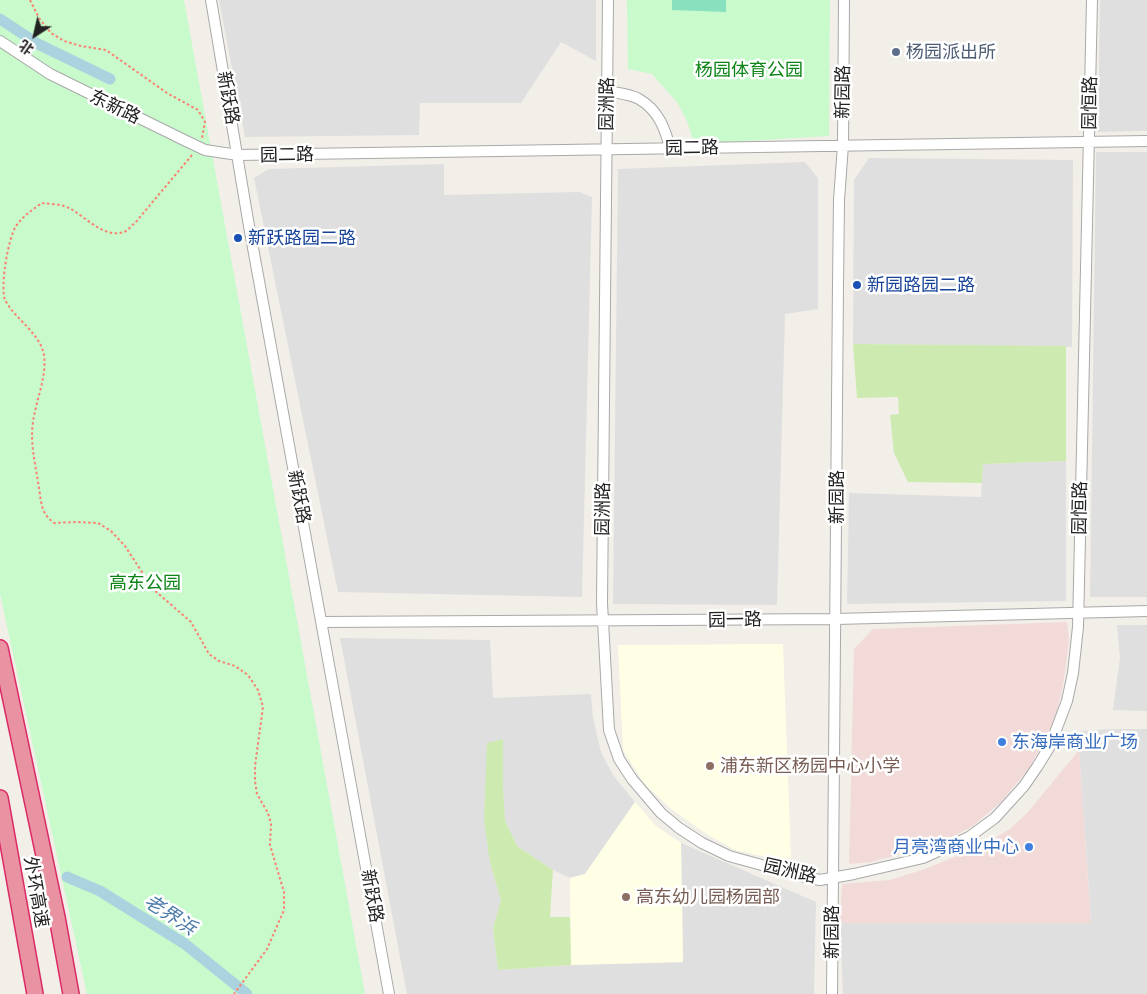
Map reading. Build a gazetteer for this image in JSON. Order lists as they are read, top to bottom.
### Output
{
  "streets": {
    "highway": ["外环高速"],
    "street": [
      "新园路",
      "新跃路",
      "园恒路",
      "园洲路",
      "东新路",
      "园二路",
      "园一路"
    ]
  },
  "crossings": [
    ["新园路", "园恒路"],
    ["新园路", "园洲路"],
    ["新园路", "园二路"],
    ["新园路", "园一路"],
    ["新跃路", "东新路"],
    ["新跃路", "园二路"],
    ["新跃路", "园一路"],
    ["园恒路", "园洲路"],
    ["园恒路", "园二路"],
    ["园恒路", "园一路"],
    ["园洲路", "园二路"],
    ["园洲路", "园一路"],
    ["东新路", "园二路"]
  ],
  "water": ["老界浜"],
  "parks": ["杨园体育公园", "高东公园"],
  "places": [
    "杨园派出所",
    "新跃路园二路",
    "新园路园二路",
    "东海岸商业广场",
    "浦东新区杨园中心小学",
    "月亮湾商业中心",
    "高东幼儿园杨园部"
  ],
  "north": "bottom left"
}
